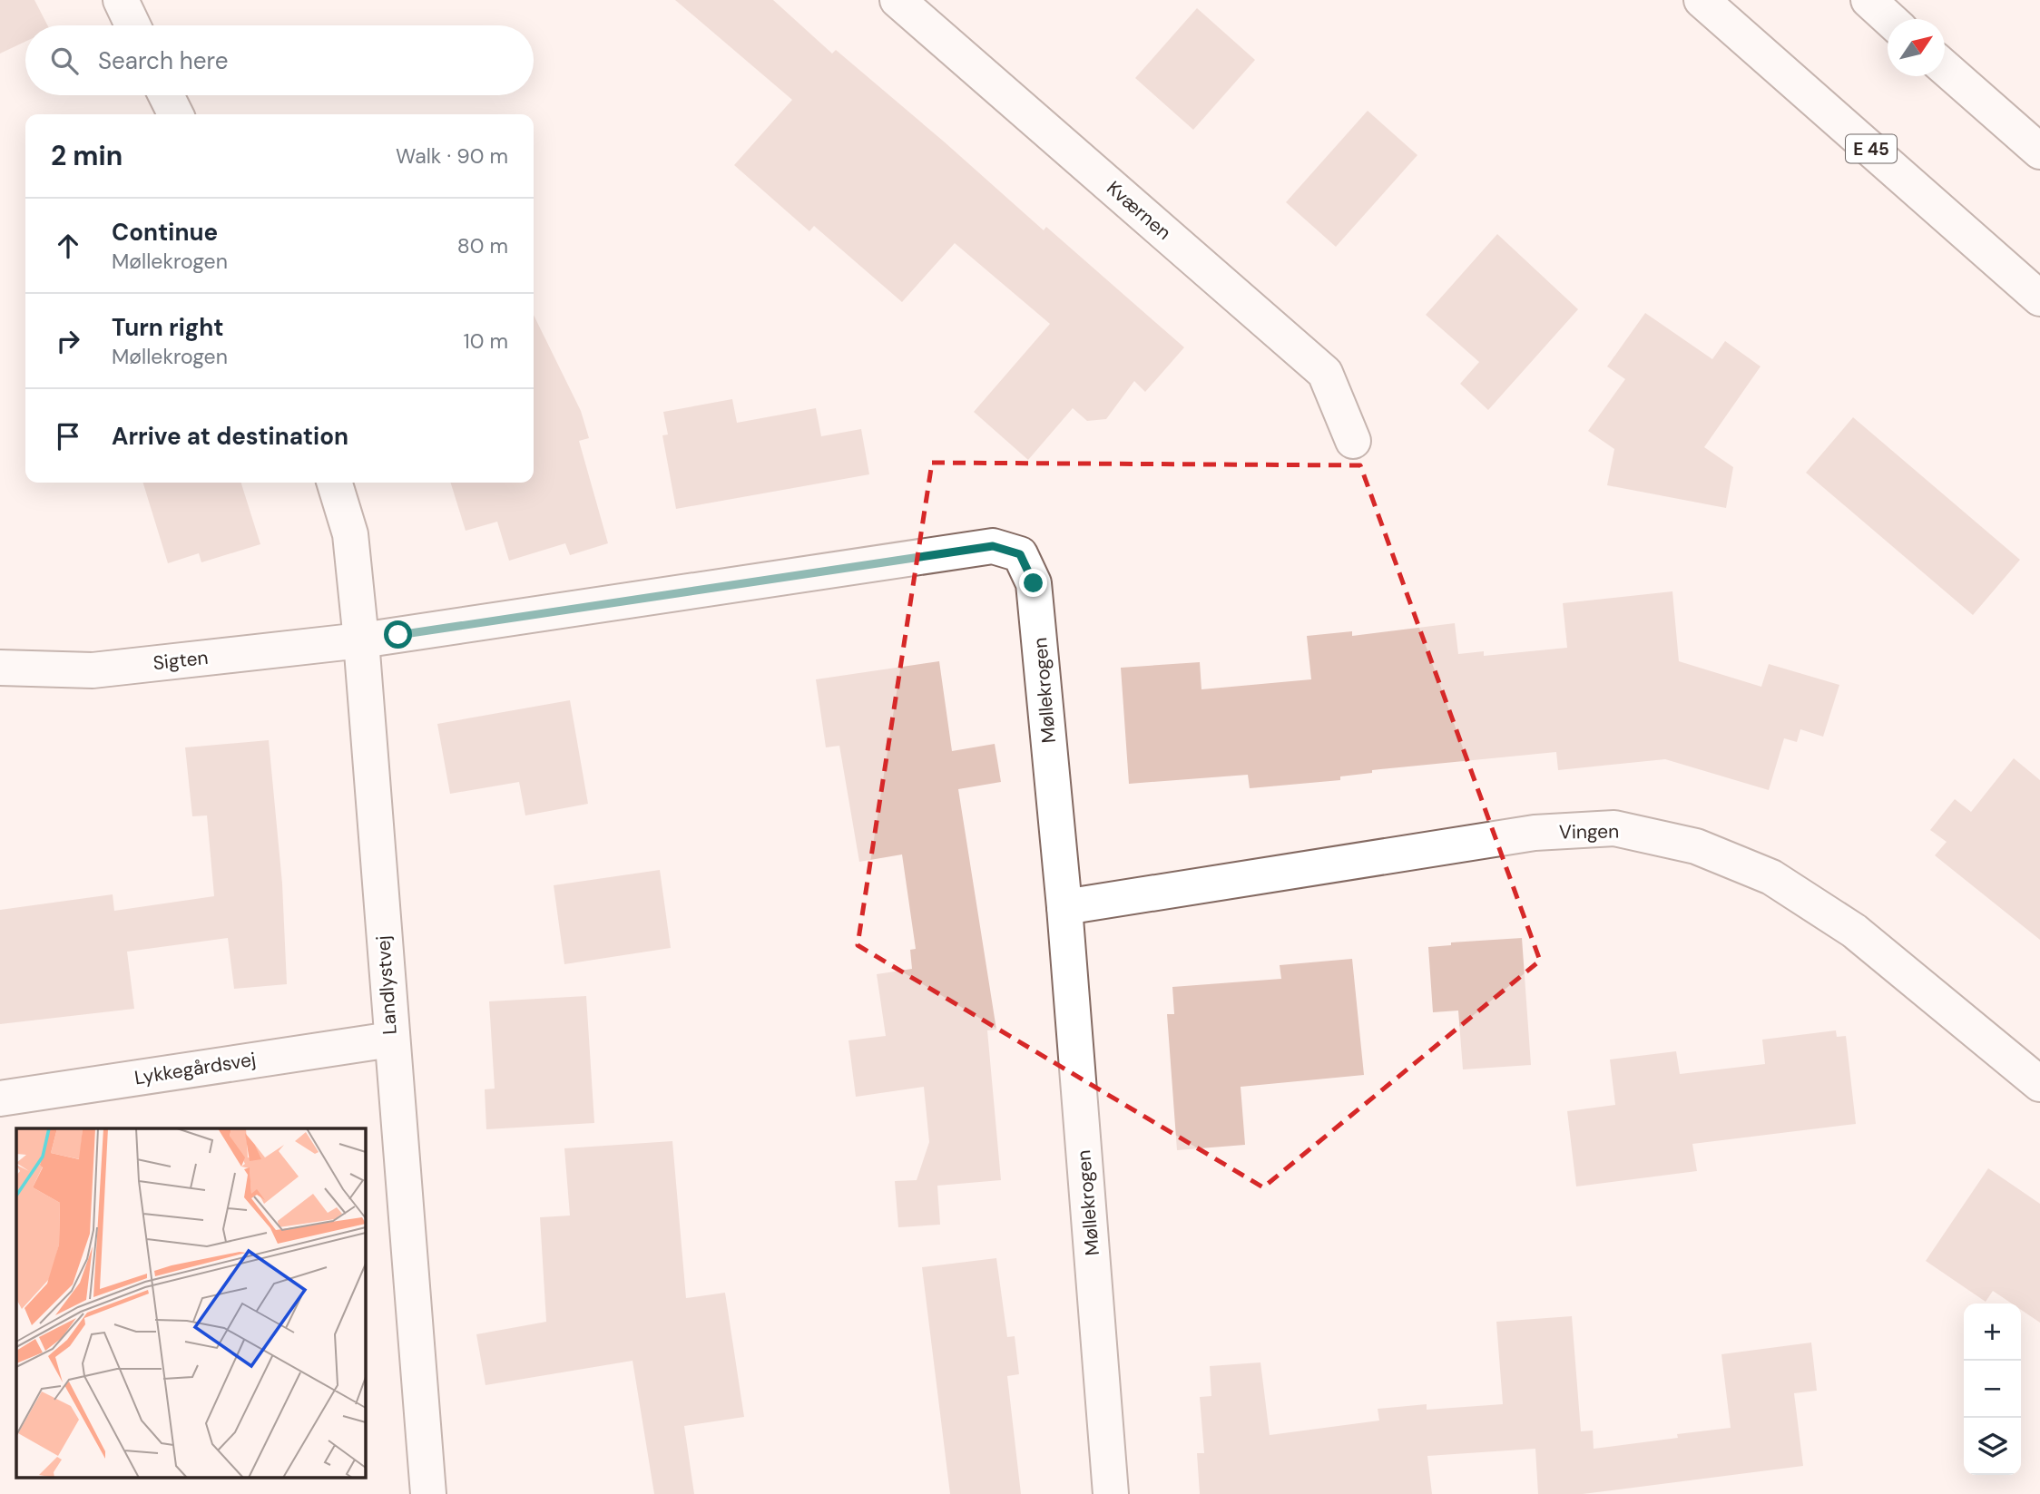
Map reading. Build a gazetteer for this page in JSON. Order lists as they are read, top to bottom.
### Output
{
  "streets": {
    "main road": [
      "E 45",
      "Kværnen",
      "Sigten",
      "Møllekrogen",
      "Vingen",
      "Landlystvej",
      "Lykkegårdsvej"
    ]
  },
  "crossings": [
    ["Sigten", "Møllekrogen"],
    ["Sigten", "Landlystvej"],
    ["Møllekrogen", "Vingen"],
    ["Møllekrogen", "Landlystvej"],
    ["Landlystvej", "Lykkegårdsvej"]
  ],
  "north": "top right",
  "page": {
    "search": "Search here",
    "heading": ["2 min", "Walk · 90 m"],
    "list": [
      ["Continue", "Møllekrogen", "80 m"],
      ["Turn right", "Møllekrogen", "10 m"],
      "Arrive at destination"
    ],
    "map_buttons": ["+", "−"]
  }
}
